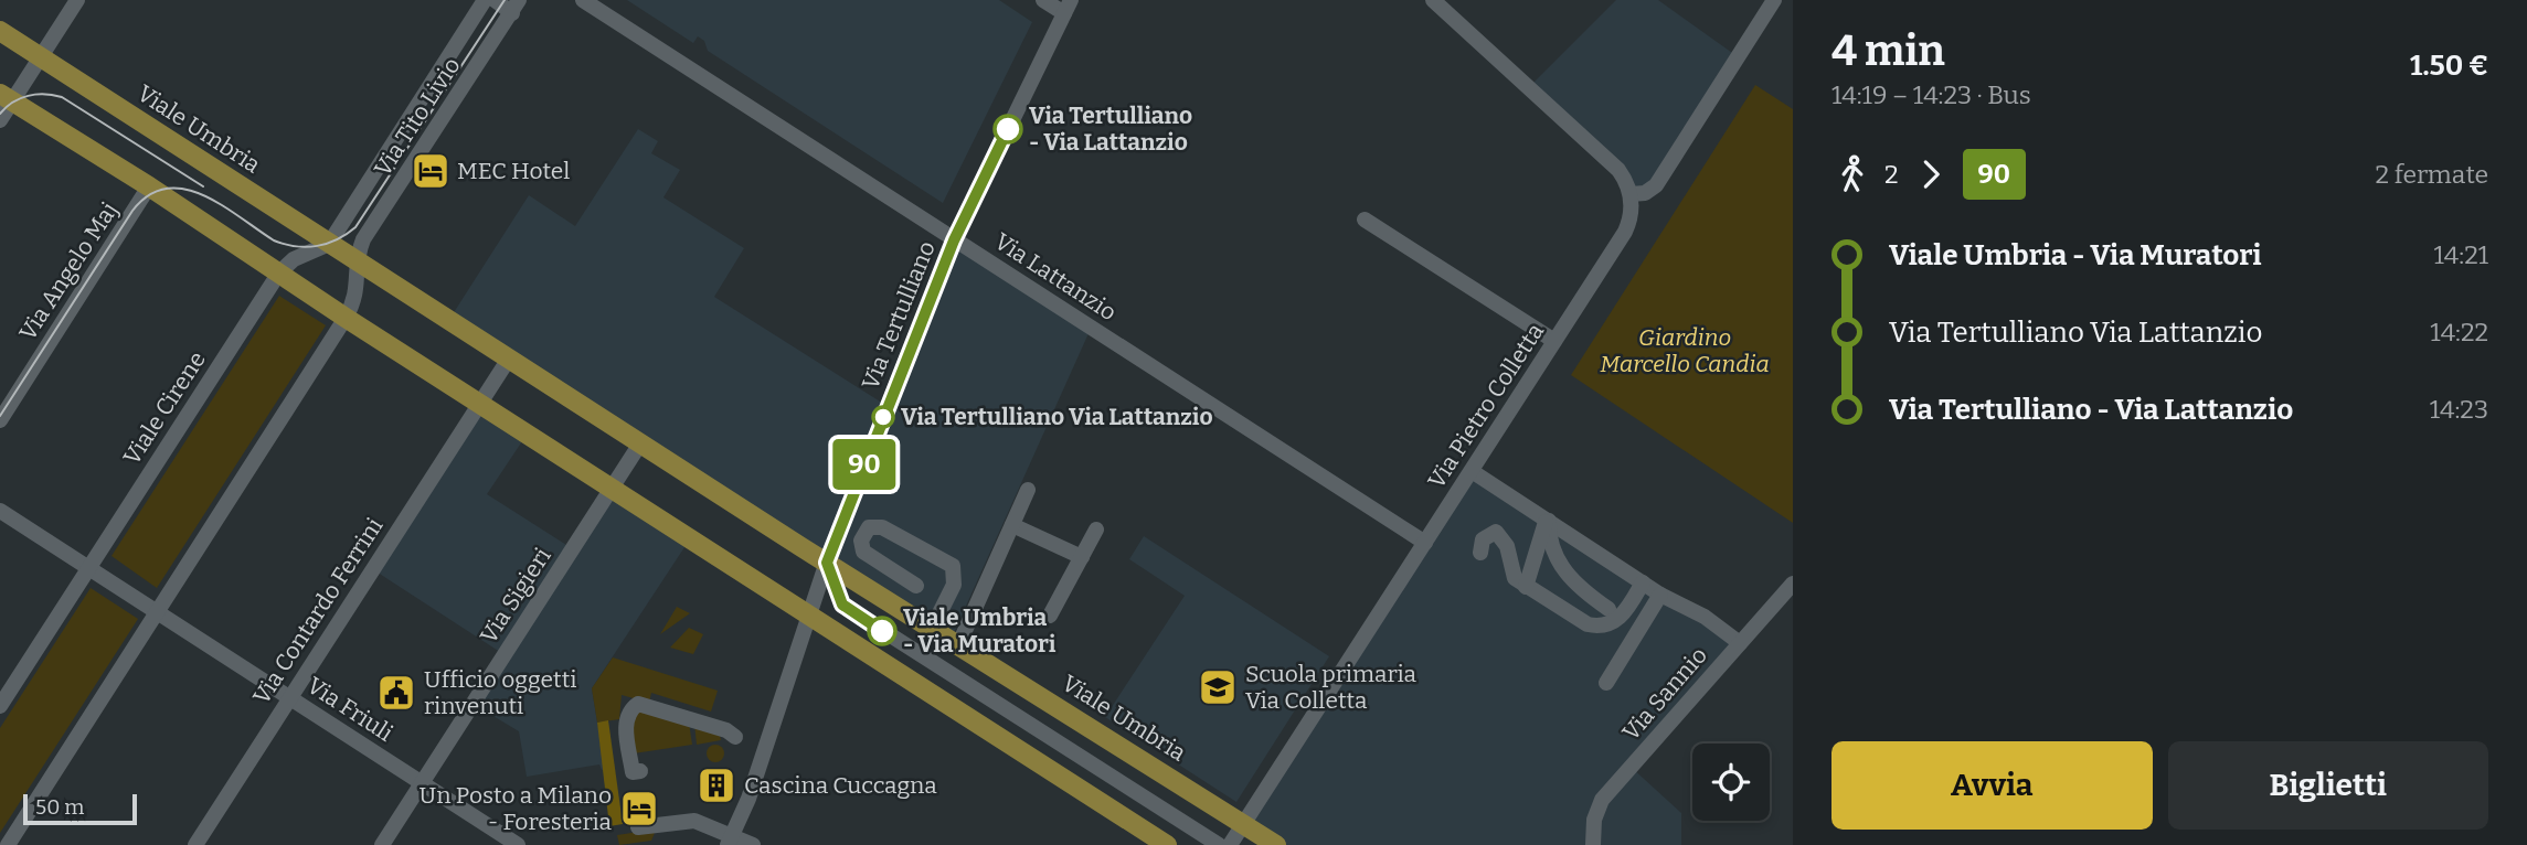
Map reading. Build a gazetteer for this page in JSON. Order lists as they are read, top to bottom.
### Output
{
  "streets": {
    "main road": ["Viale Umbria"],
    "street": [
      "Via Tito Livio",
      "Via Angelo Maj",
      "Via Lattanzio",
      "Via Tertulliano",
      "Via Pietro Colletta",
      "Viale Cirene",
      "Via Sigieri",
      "Via Contardo Ferrini",
      "Via Sannio",
      "Via Friuli"
    ]
  },
  "crossings": [
    ["Via Tito Livio", "Viale Umbria"],
    ["Viale Umbria", "Via Tertulliano"],
    ["Viale Umbria", "Via Pietro Colletta"],
    ["Via Lattanzio", "Via Tertulliano"],
    ["Via Lattanzio", "Via Pietro Colletta"],
    ["Via Sigieri", "Via Friuli"],
    ["Via Contardo Ferrini", "Via Friuli"]
  ],
  "parks": ["Giardino Marcello Candia"],
  "places": {
    "other": ["Via Tertulliano - Via Lattanzio", "Via Tertulliano Via Lattanzio", "Viale Umbria - Via Muratori"],
    "hotel": ["MEC Hotel", "Un Posto a Milano - Foresteria"],
    "school or university": ["Scuola primaria Via Colletta"],
    "public building": ["Ufficio oggetti rinvenuti"],
    "building": ["Cascina Cuccagna"]
  },
  "lines": ["bus line 90"],
  "scale_bar": "50 m",
  "page": {
    "on_map": "90",
    "heading": ["4 min", "14:19 – 14:23 · Bus", "1.50 €"],
    "legs": ["2", "90", "2 fermate"],
    "list": [
      {
        "name": "Viale Umbria - Via Muratori",
        "value": "14:21"
      },
      {
        "name": "Via Tertulliano Via Lattanzio",
        "value": "14:22"
      },
      {
        "name": "Via Tertulliano - Via Lattanzio",
        "value": "14:23"
      }
    ],
    "buttons": ["Avvia", "Biglietti"],
    "scale": "50 m"
  }
}
